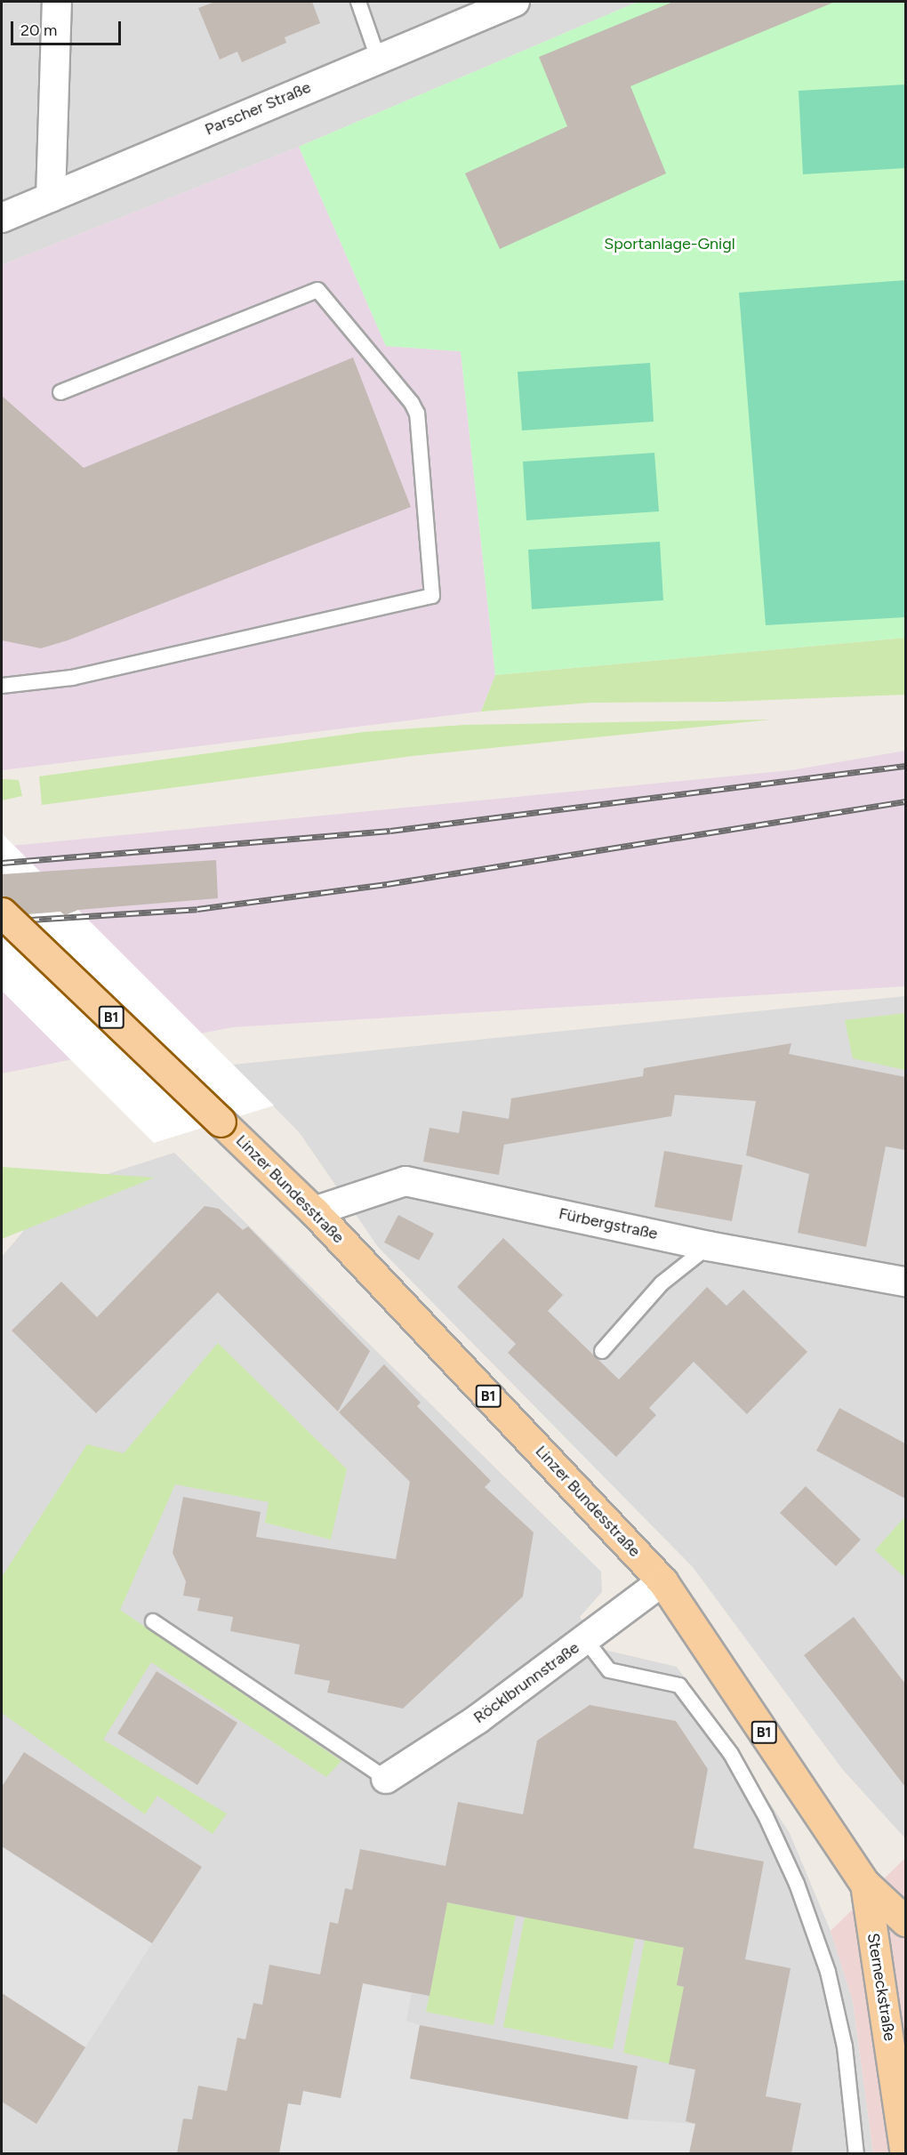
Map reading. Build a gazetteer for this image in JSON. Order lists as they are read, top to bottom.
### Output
{
  "streets": {
    "main road": ["B1", "Linzer Bundesstraße", "Sterneckstraße"],
    "street": ["Parscher Straße", "Fürbergstraße", "Röcklbrunnstraße"]
  },
  "crossings": [
    ["Linzer Bundesstraße", "Fürbergstraße"],
    ["Linzer Bundesstraße", "Röcklbrunnstraße"],
    ["Linzer Bundesstraße", "Sterneckstraße"]
  ],
  "parks": ["Sportanlage-Gnigl"],
  "scale_bar": "20 m"
}
